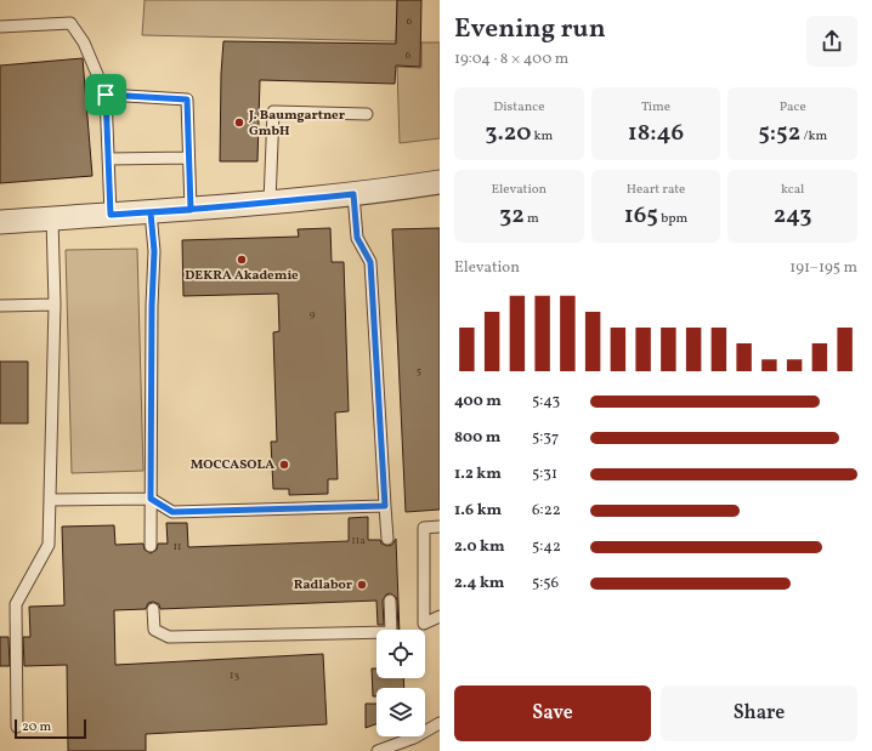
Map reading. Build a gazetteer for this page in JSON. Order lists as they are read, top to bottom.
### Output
{
  "places": [
    "J. Baumgartner GmbH",
    "DEKRA Akademie",
    "MOCCASOLA",
    "Radlabor"
  ],
  "house_numbers": [
    "6",
    "6",
    "9",
    "5",
    "11a",
    "11",
    "13"
  ],
  "scale_bar": "20 m",
  "page": {
    "heading": ["Evening run", "19:04 · 8 × 400 m"],
    "stats": [
      ["Distance", "3.20 km"],
      ["Time", "18:46"],
      ["Pace", "5:52 /km"],
      ["Elevation", "32 m"],
      ["Heart rate", "165 bpm"],
      ["kcal", "243"]
    ],
    "chart": ["Elevation", "191–195 m"],
    "list": [
      {
        "name": "400 m",
        "note": "5:43"
      },
      {
        "name": "800 m",
        "note": "5:37"
      },
      {
        "name": "1.2 km",
        "note": "5:31"
      },
      {
        "name": "1.6 km",
        "note": "6:22"
      },
      {
        "name": "2.0 km",
        "note": "5:42"
      },
      {
        "name": "2.4 km",
        "note": "5:56"
      }
    ],
    "buttons": ["Save", "Share"],
    "scale": "20 m"
  }
}
